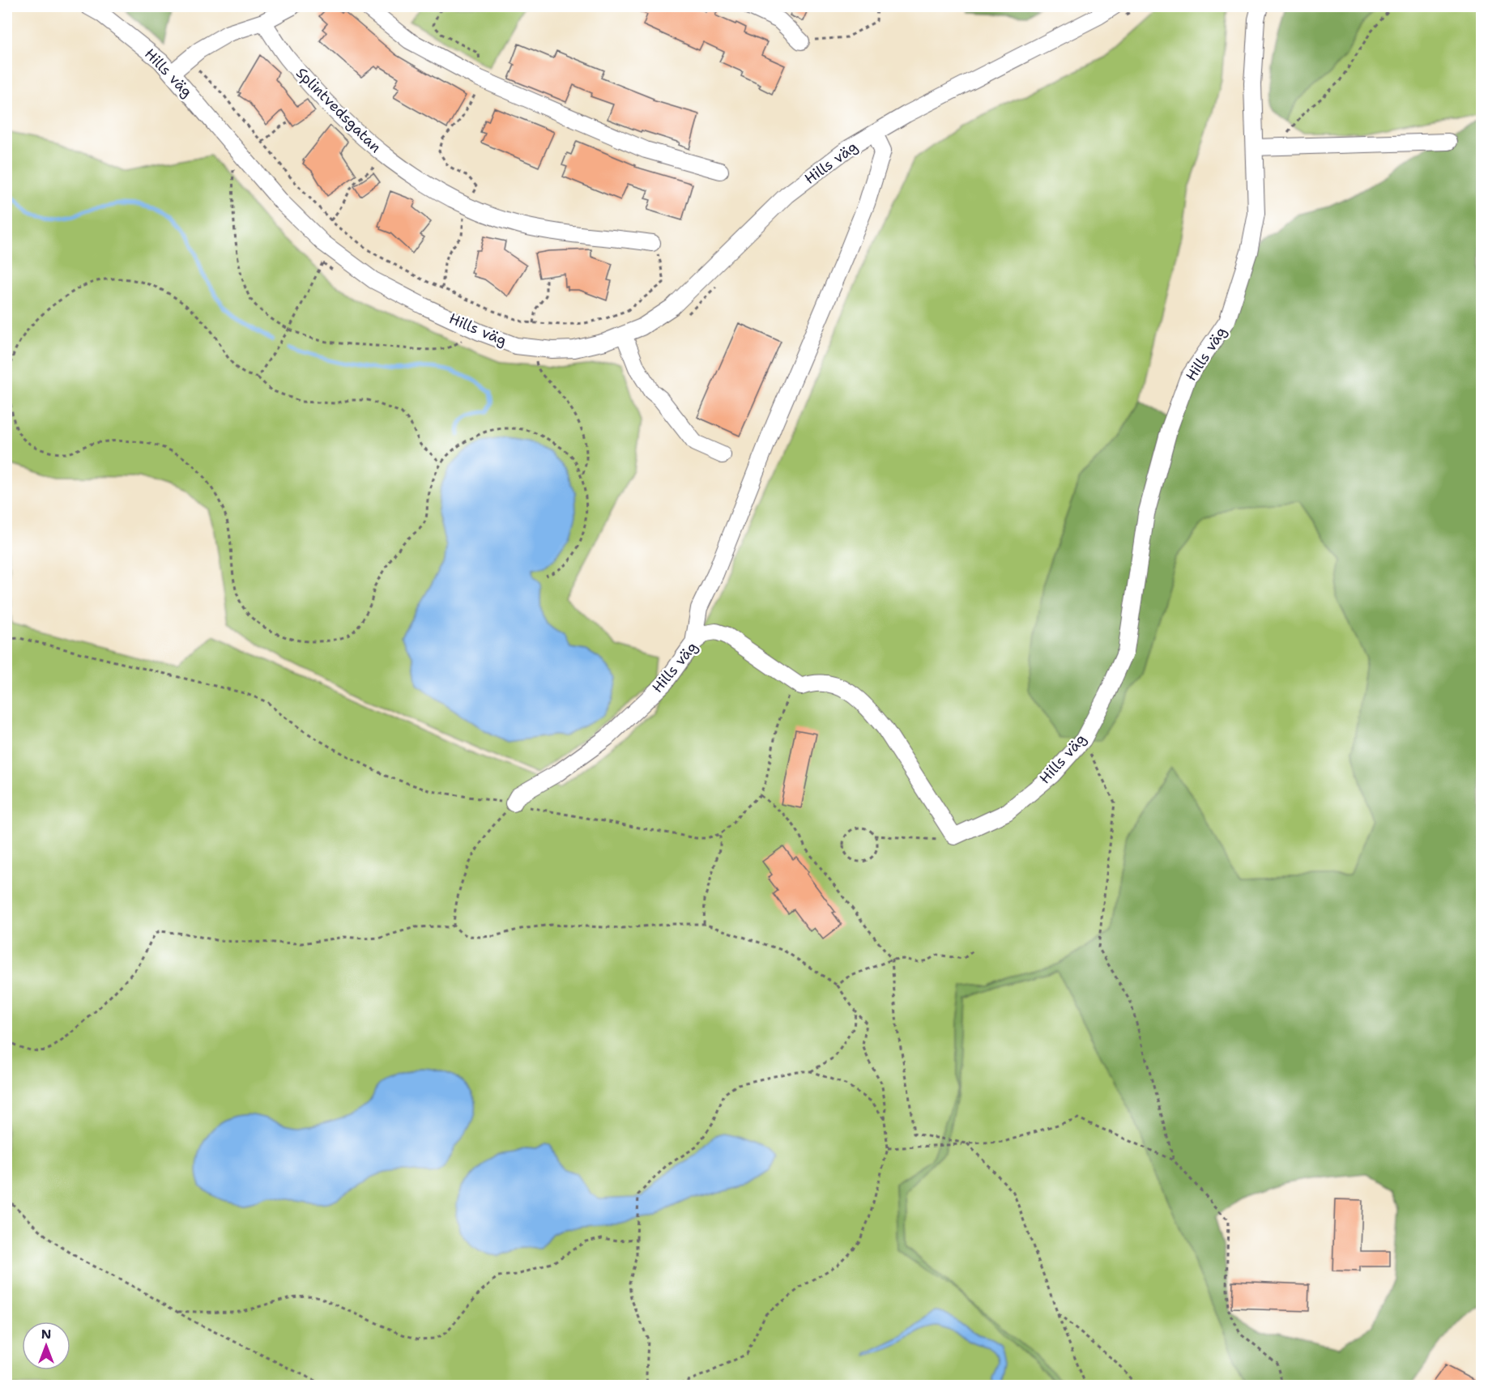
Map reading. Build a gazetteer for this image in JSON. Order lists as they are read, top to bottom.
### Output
{
  "streets": {
    "street": ["Hills väg", "Splintvedsgatan"]
  },
  "north": "top"
}
